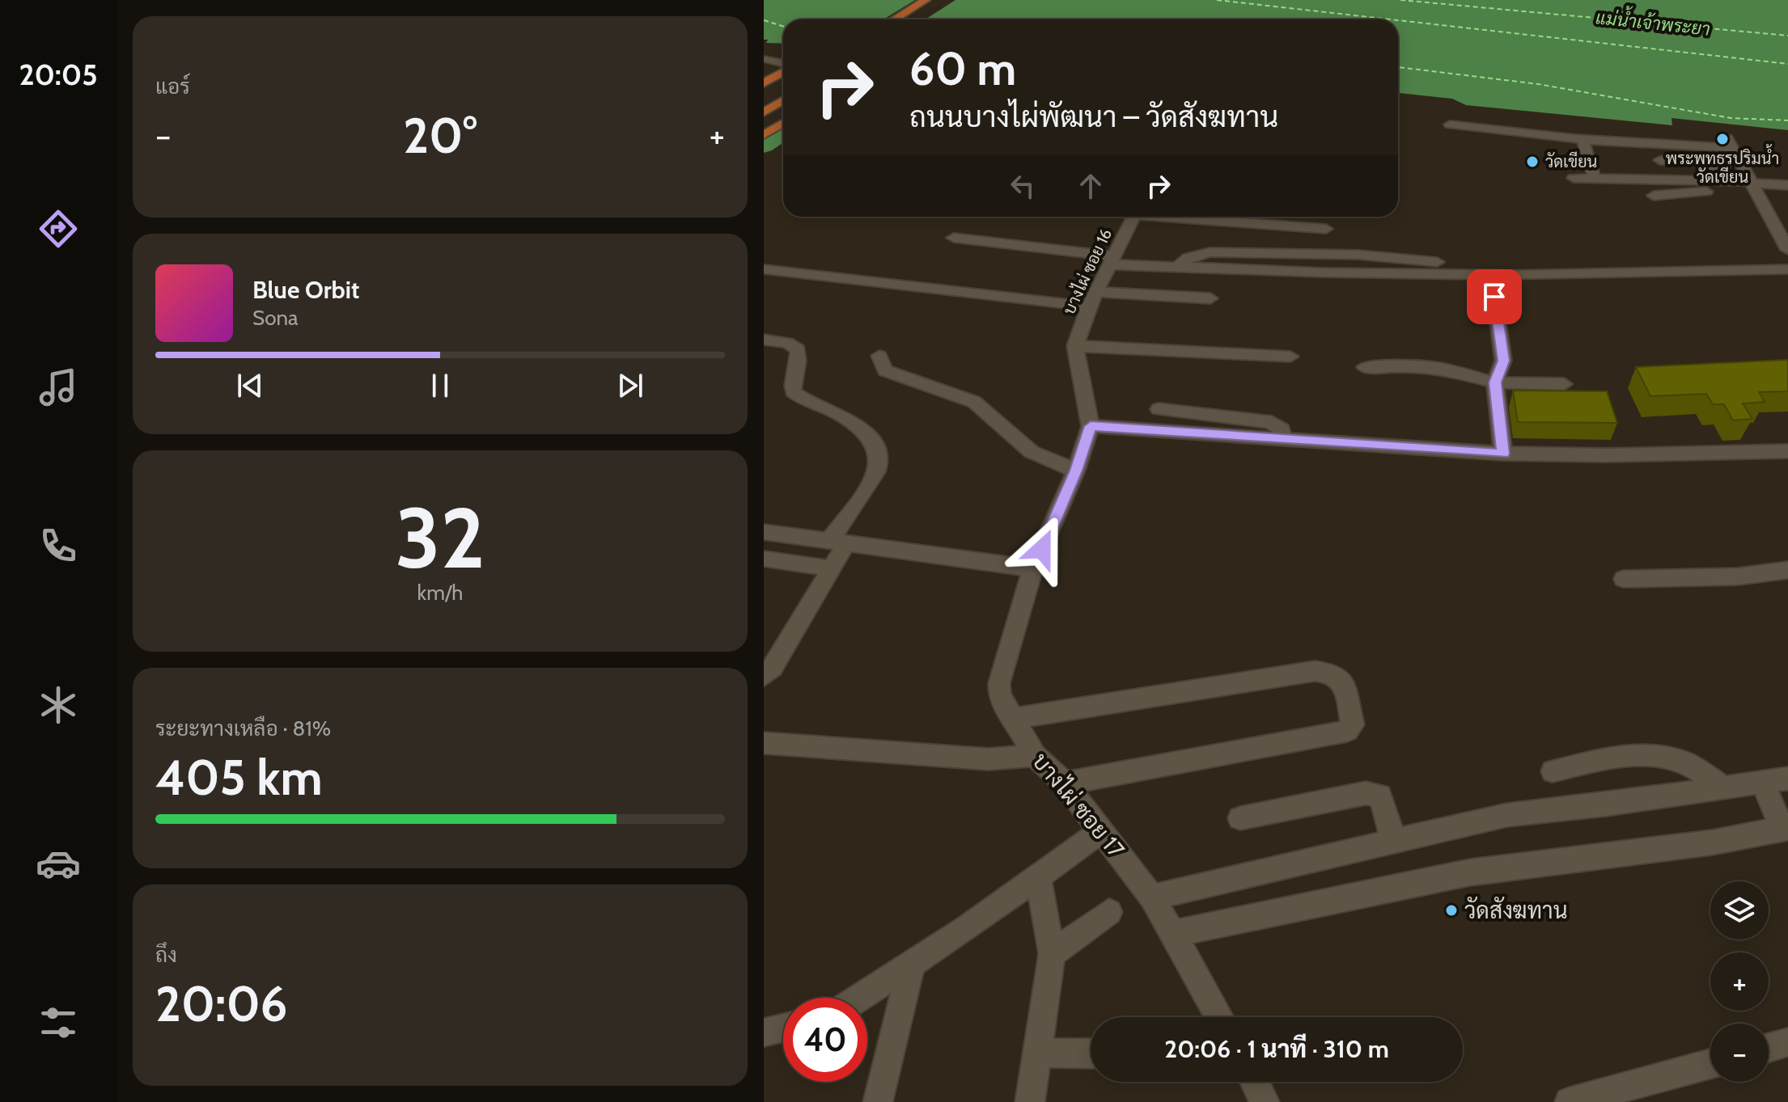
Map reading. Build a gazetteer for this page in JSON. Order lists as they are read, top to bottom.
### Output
{
  "streets": {
    "street": ["บางไผ่ ซอย 16", "บางไผ่ ซอย 17"]
  },
  "crossings": [
    ["บางไผ่ ซอย 16", "บางไผ่ ซอย 17"]
  ],
  "water": ["แม่น้ำเจ้าพระยา"],
  "places": ["พระพุทธรูปริมน้ำ วัดเขียน", "วัดเขียน", "วัดสังฆทาน"],
  "page": {
    "tabs": "20:05",
    "tile": [
      "แอร์",
      ["32", "km/h"],
      ["ระยะทางเหลือ · 81%", "405 km"],
      ["ถึง", "20:06"]
    ],
    "turn": ["60 m", "ถนนบางไผ่พัฒนา – วัดสังฆทาน"],
    "heat": ["−", "20°", "+"],
    "song": ["Blue Orbit", "Sona"],
    "map_buttons": ["+", "−"],
    "limit": "40",
    "trip": "20:06 · 1 นาที · 310 m"
  }
}
